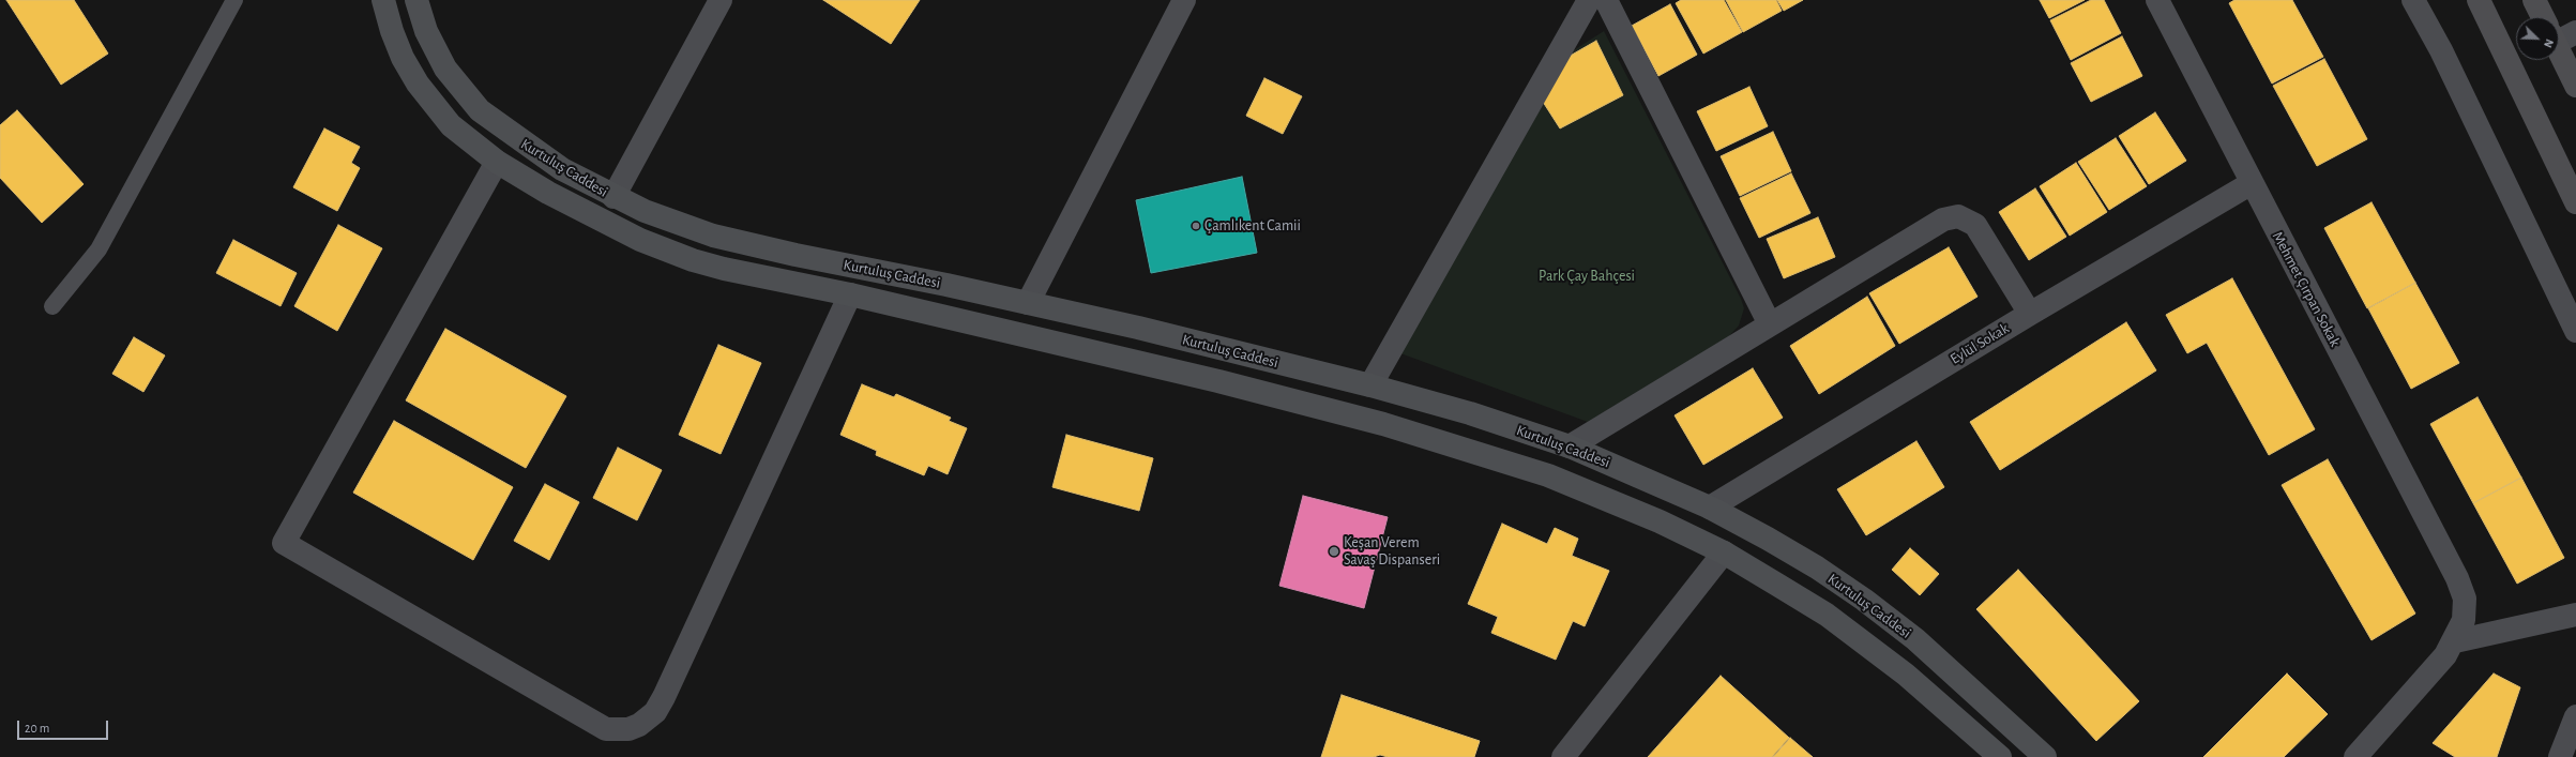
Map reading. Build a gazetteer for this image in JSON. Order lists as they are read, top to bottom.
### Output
{
  "streets": {
    "main road": ["Kurtuluş Caddesi"],
    "street": ["Mehmet Çırpan Sokak", "Eylül Sokak"]
  },
  "crossings": [
    ["Kurtuluş Caddesi", "Eylül Sokak"],
    ["Mehmet Çırpan Sokak", "Eylül Sokak"]
  ],
  "parks": ["Park Çay Bahçesi"],
  "places": ["Çamlıkent Camii", "Keşan Verem Savaş Dispanseri"],
  "scale_bar": "20 m",
  "north": "bottom right"
}
